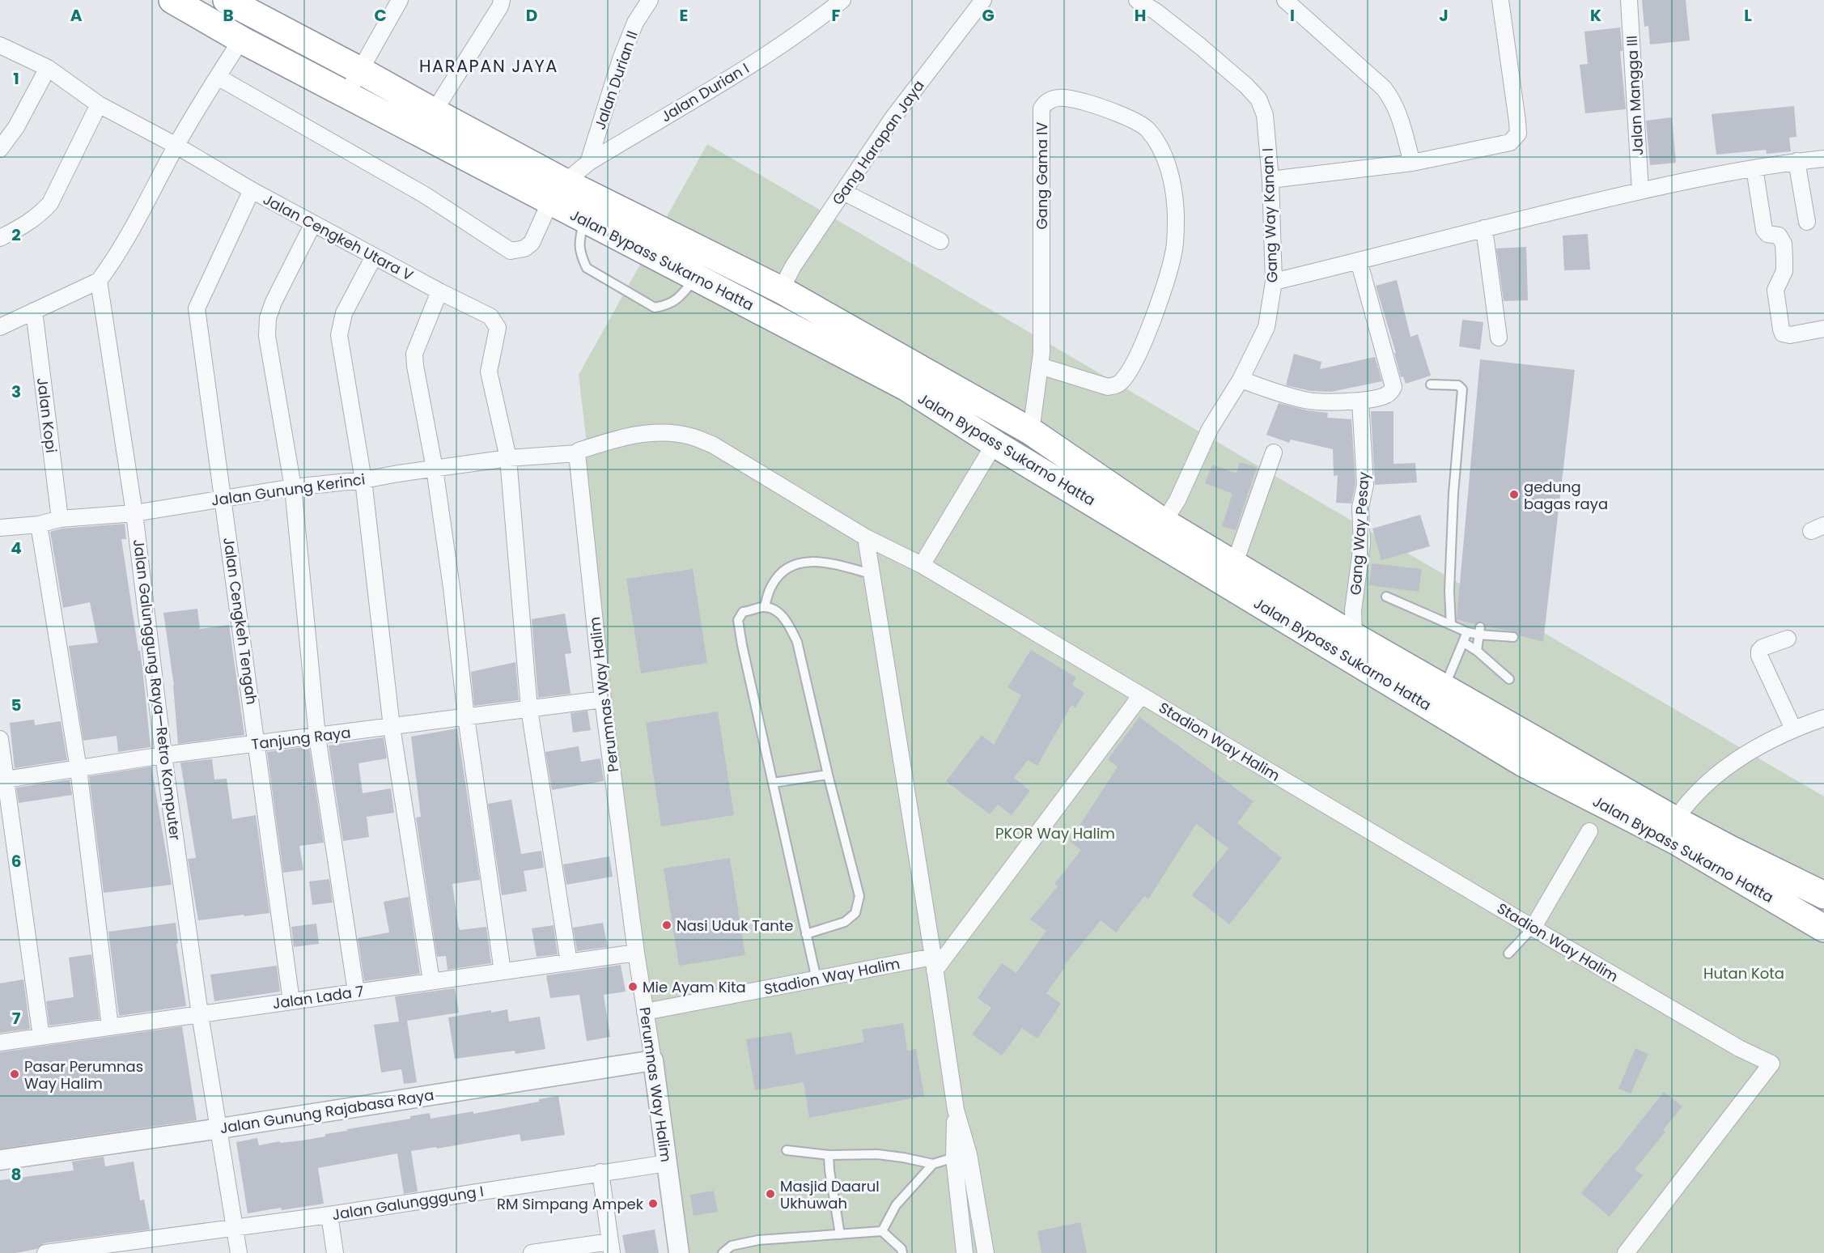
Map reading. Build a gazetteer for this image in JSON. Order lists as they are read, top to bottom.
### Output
{
  "streets": {
    "highway": ["Jalan Bypass Sukarno Hatta"],
    "street": [
      "Jalan Durian II",
      "Jalan Durian I",
      "Jalan Mangga III",
      "Gang Harapan Jaya",
      "Gang Gama IV",
      "Gang Way Kanan I",
      "Jalan Cengkeh Utara V",
      "Jalan Kopi",
      "Jalan Gunung Kerinci",
      "Gang Way Pesay",
      "Jalan Cengkeh Tengah",
      "Jalan Galunggung Raya—Retro Komputer",
      "Perumnas Way Halim",
      "Tanjung Raya",
      "Stadion Way Halim",
      "Jalan Lada 7",
      "Jalan Gunung Rajabasa Raya",
      "Jalan Galungggung I"
    ]
  },
  "crossings": [
    ["Jalan Durian II", "Jalan Durian I"],
    ["Jalan Durian I", "Jalan Bypass Sukarno Hatta"],
    ["Gang Harapan Jaya", "Jalan Bypass Sukarno Hatta"],
    ["Gang Gama IV", "Jalan Bypass Sukarno Hatta"],
    ["Gang Way Kanan I", "Jalan Bypass Sukarno Hatta"],
    ["Jalan Cengkeh Utara V", "Jalan Gunung Kerinci"],
    ["Jalan Cengkeh Utara V", "Jalan Cengkeh Tengah"],
    ["Jalan Bypass Sukarno Hatta", "Gang Way Pesay"],
    ["Jalan Kopi", "Jalan Gunung Kerinci"],
    ["Jalan Gunung Kerinci", "Jalan Cengkeh Tengah"],
    ["Jalan Gunung Kerinci", "Jalan Galunggung Raya—Retro Komputer"],
    ["Jalan Gunung Kerinci", "Perumnas Way Halim"],
    ["Jalan Cengkeh Tengah", "Tanjung Raya"],
    ["Jalan Cengkeh Tengah", "Jalan Lada 7"],
    ["Jalan Galunggung Raya—Retro Komputer", "Tanjung Raya"],
    ["Jalan Galunggung Raya—Retro Komputer", "Jalan Lada 7"],
    ["Jalan Galunggung Raya—Retro Komputer", "Jalan Gunung Rajabasa Raya"],
    ["Jalan Galunggung Raya—Retro Komputer", "Jalan Galungggung I"],
    ["Perumnas Way Halim", "Tanjung Raya"],
    ["Perumnas Way Halim", "Stadion Way Halim"],
    ["Perumnas Way Halim", "Jalan Lada 7"],
    ["Perumnas Way Halim", "Jalan Gunung Rajabasa Raya"],
    ["Perumnas Way Halim", "Jalan Galungggung I"]
  ],
  "districts": ["HARAPAN JAYA"],
  "parks": ["PKOR Way Halim", "Hutan Kota"],
  "places": [
    "gedung bagas raya",
    "Nasi Uduk Tante",
    "Mie Ayam Kita",
    "Pasar Perumnas Way Halim",
    "Masjid Daarul Ukhuwah",
    "RM Simpang Ampek"
  ],
  "grid": {
    "columns": [
      "A",
      "B",
      "C",
      "D",
      "E",
      "F",
      "G",
      "H",
      "I",
      "J",
      "K",
      "L"
    ],
    "rows": [
      "1",
      "2",
      "3",
      "4",
      "5",
      "6",
      "7",
      "8"
    ]
  }
}
